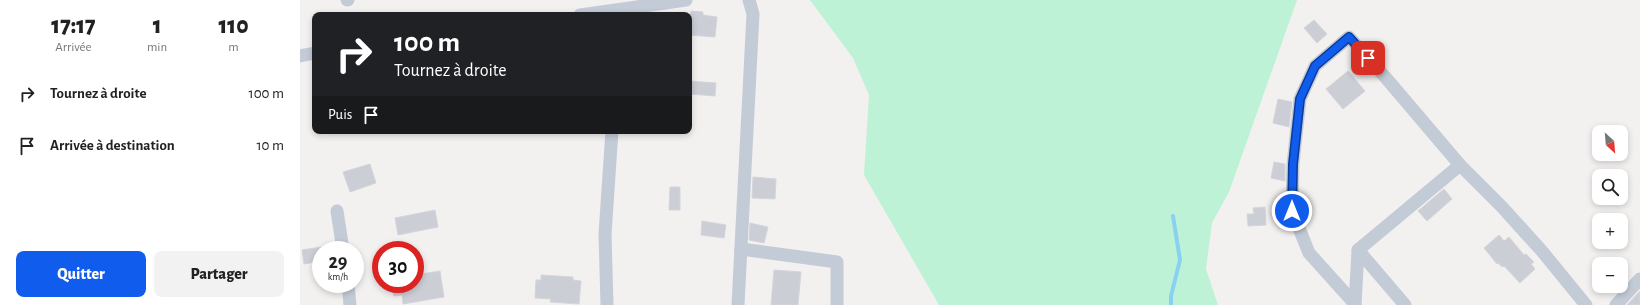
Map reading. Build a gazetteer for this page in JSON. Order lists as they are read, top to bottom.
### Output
{
  "north": "bottom right",
  "page": {
    "eta": [
      "17:17",
      "Arrivée",
      "1",
      "min",
      "110",
      "m"
    ],
    "turn": ["100 m", "Tournez à droite"],
    "list": [
      {
        "name": "Tournez à droite",
        "value": "100 m"
      },
      {
        "name": "Arrivée à destination",
        "value": "10 m"
      }
    ],
    "then": "Puis",
    "map_buttons": ["+", "−"],
    "speed": "29 km/h",
    "limit": "30",
    "buttons": ["Quitter", "Partager"]
  }
}
